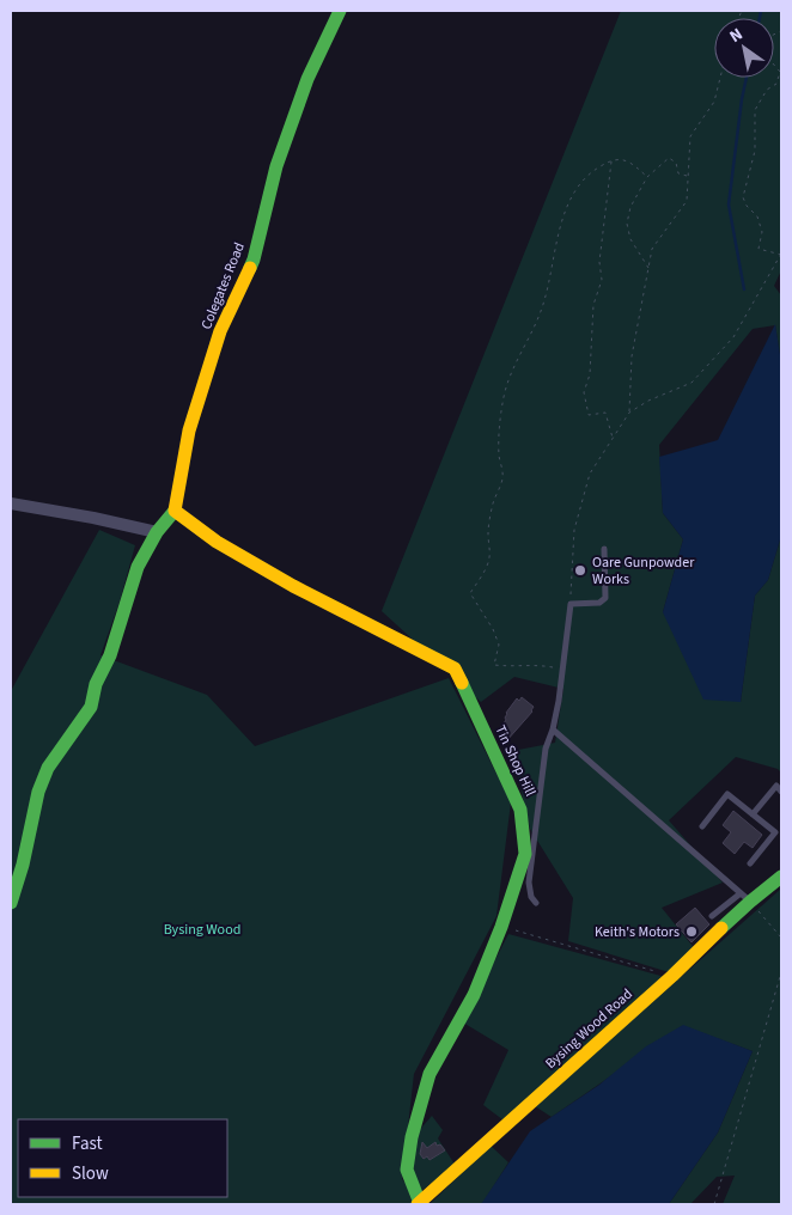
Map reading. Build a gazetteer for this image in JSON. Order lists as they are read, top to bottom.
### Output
{
  "streets": {
    "street": ["Colegates Road", "Tin Shop Hill", "Bysing Wood Road"]
  },
  "crossings": [
    ["Colegates Road", "Tin Shop Hill"],
    ["Tin Shop Hill", "Bysing Wood Road"]
  ],
  "parks": ["Bysing Wood"],
  "places": ["Oare Gunpowder Works", "Keith's Motors"],
  "legend": ["Fast", "Slow"],
  "north": "top left"
}
